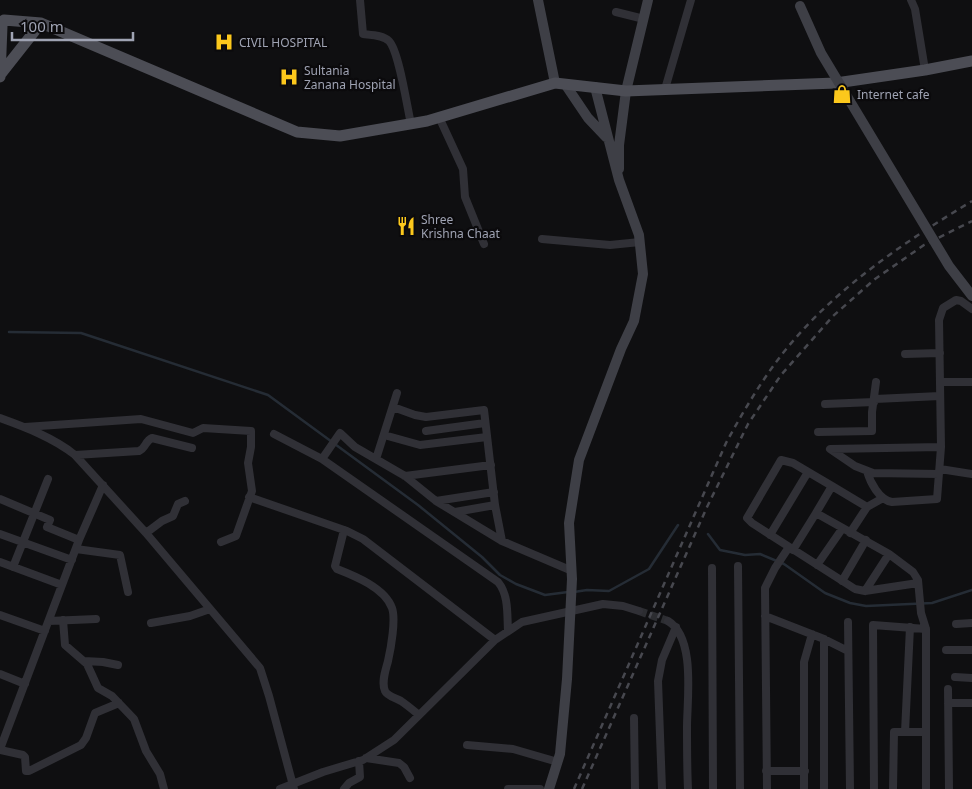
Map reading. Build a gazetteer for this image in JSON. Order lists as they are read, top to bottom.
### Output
{
  "places": {
    "hospital": ["CIVIL HOSPITAL", "Sultania Zanana Hospital"],
    "shop": ["Internet cafe"],
    "restaurant": ["Shree Krishna Chaat"]
  },
  "scale_bar": "100 m"
}
